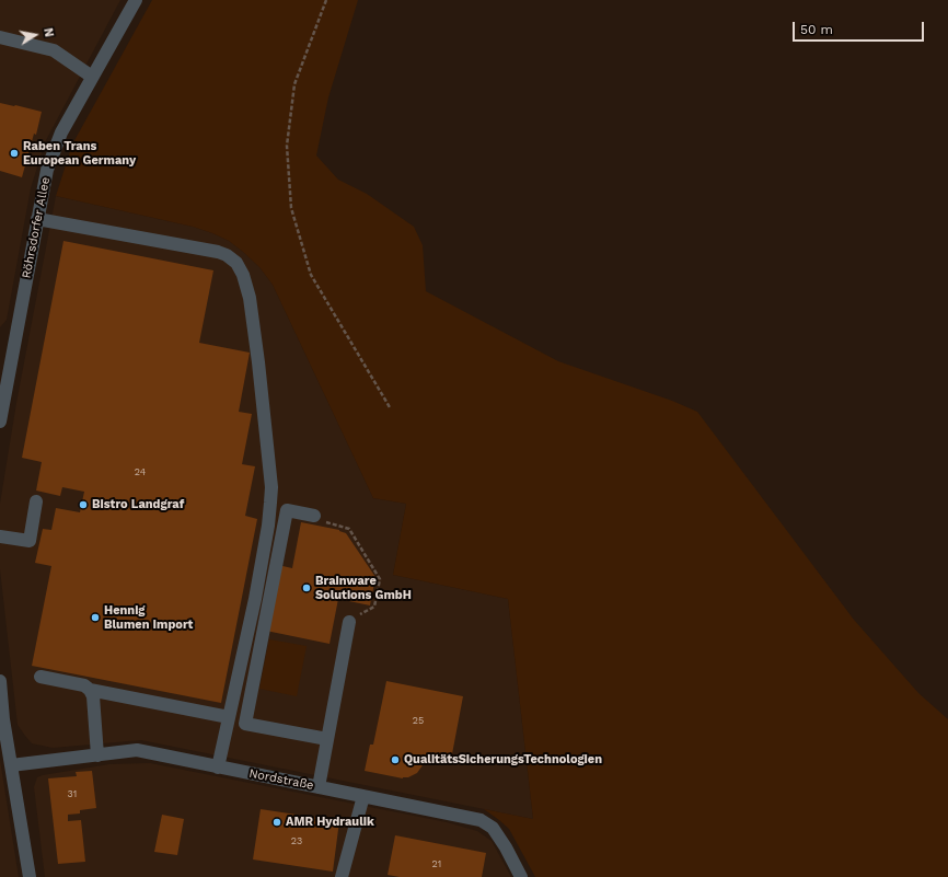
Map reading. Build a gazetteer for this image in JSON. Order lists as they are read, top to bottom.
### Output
{
  "streets": {
    "street": ["Röhrsdorfer Allee", "Nordstraße"]
  },
  "places": [
    "Raben Trans European Germany",
    "Bistro Landgraf",
    "Brainware Solutions GmbH",
    "Hennig Blumen Import",
    "QualitätsSicherungsTechnologien",
    "AMR Hydraulik"
  ],
  "house_numbers": [
    "24",
    "25",
    "31",
    "23",
    "21"
  ],
  "scale_bar": "50 m",
  "north": "right"
}
